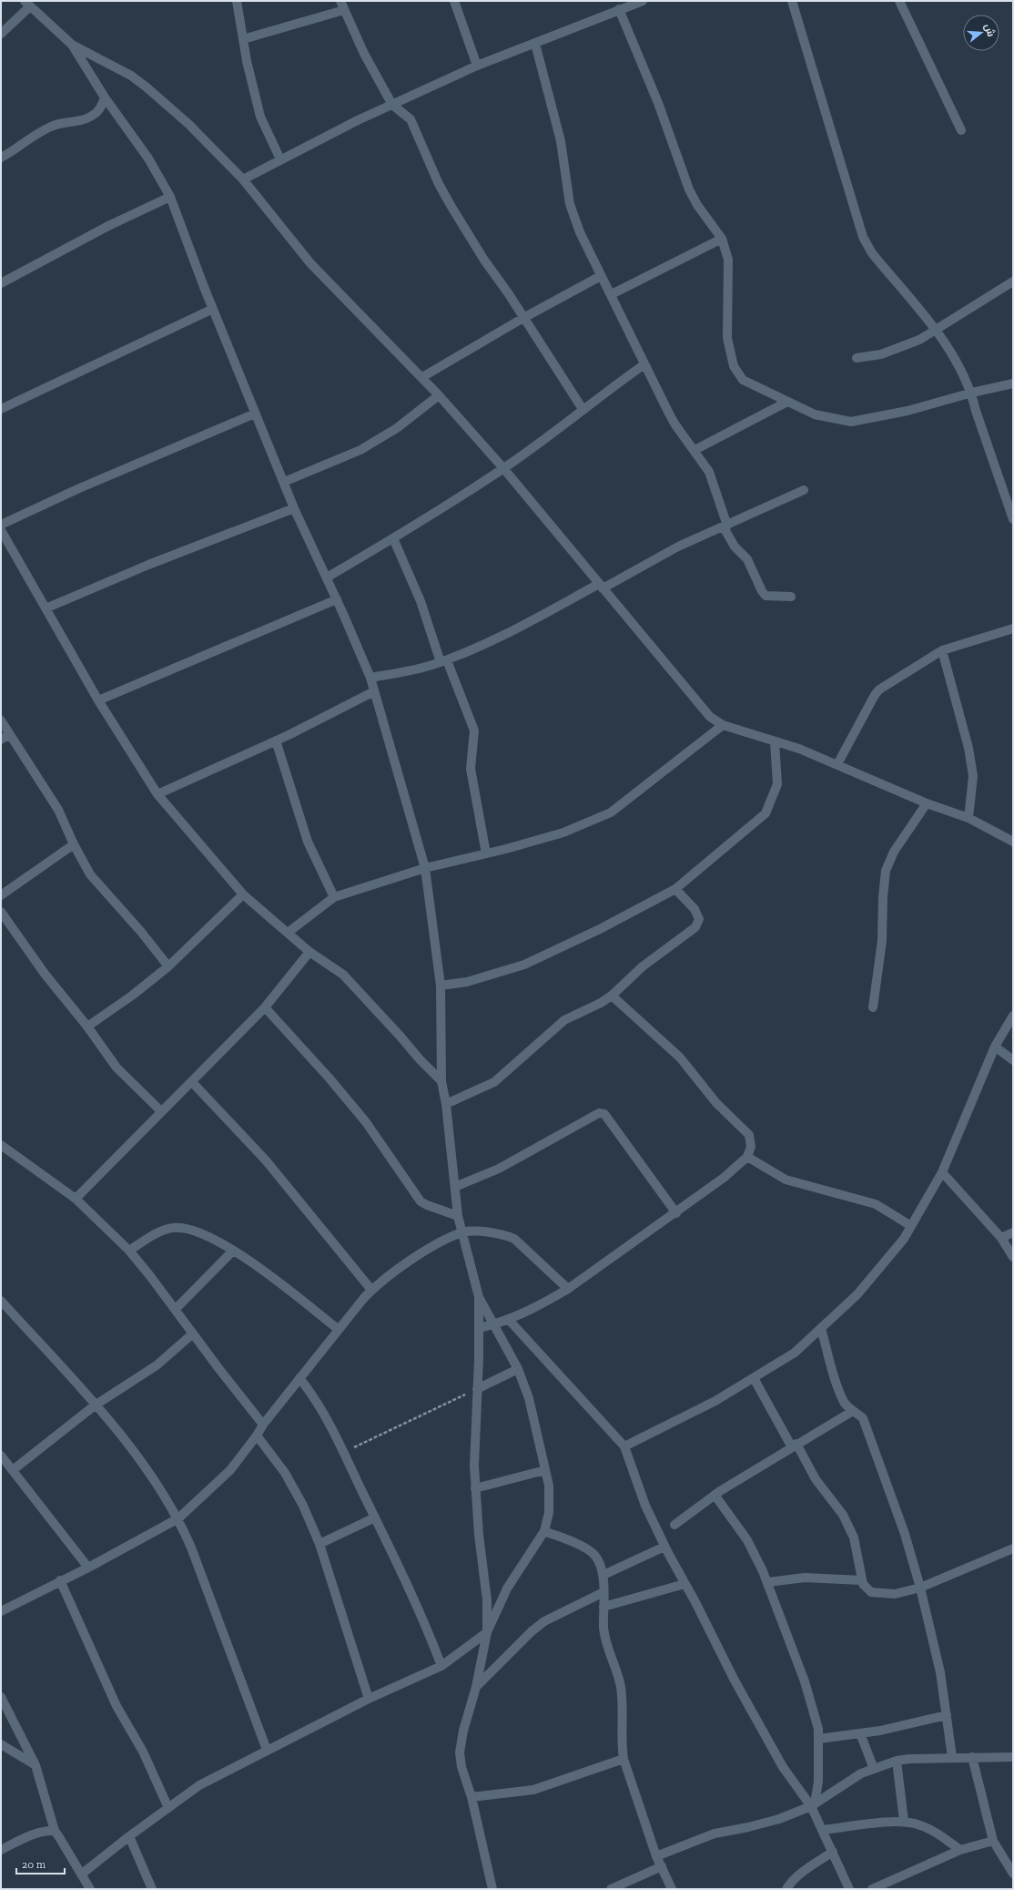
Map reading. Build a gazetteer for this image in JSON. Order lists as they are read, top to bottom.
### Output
{
  "scale_bar": "20 m",
  "north": "right"
}
